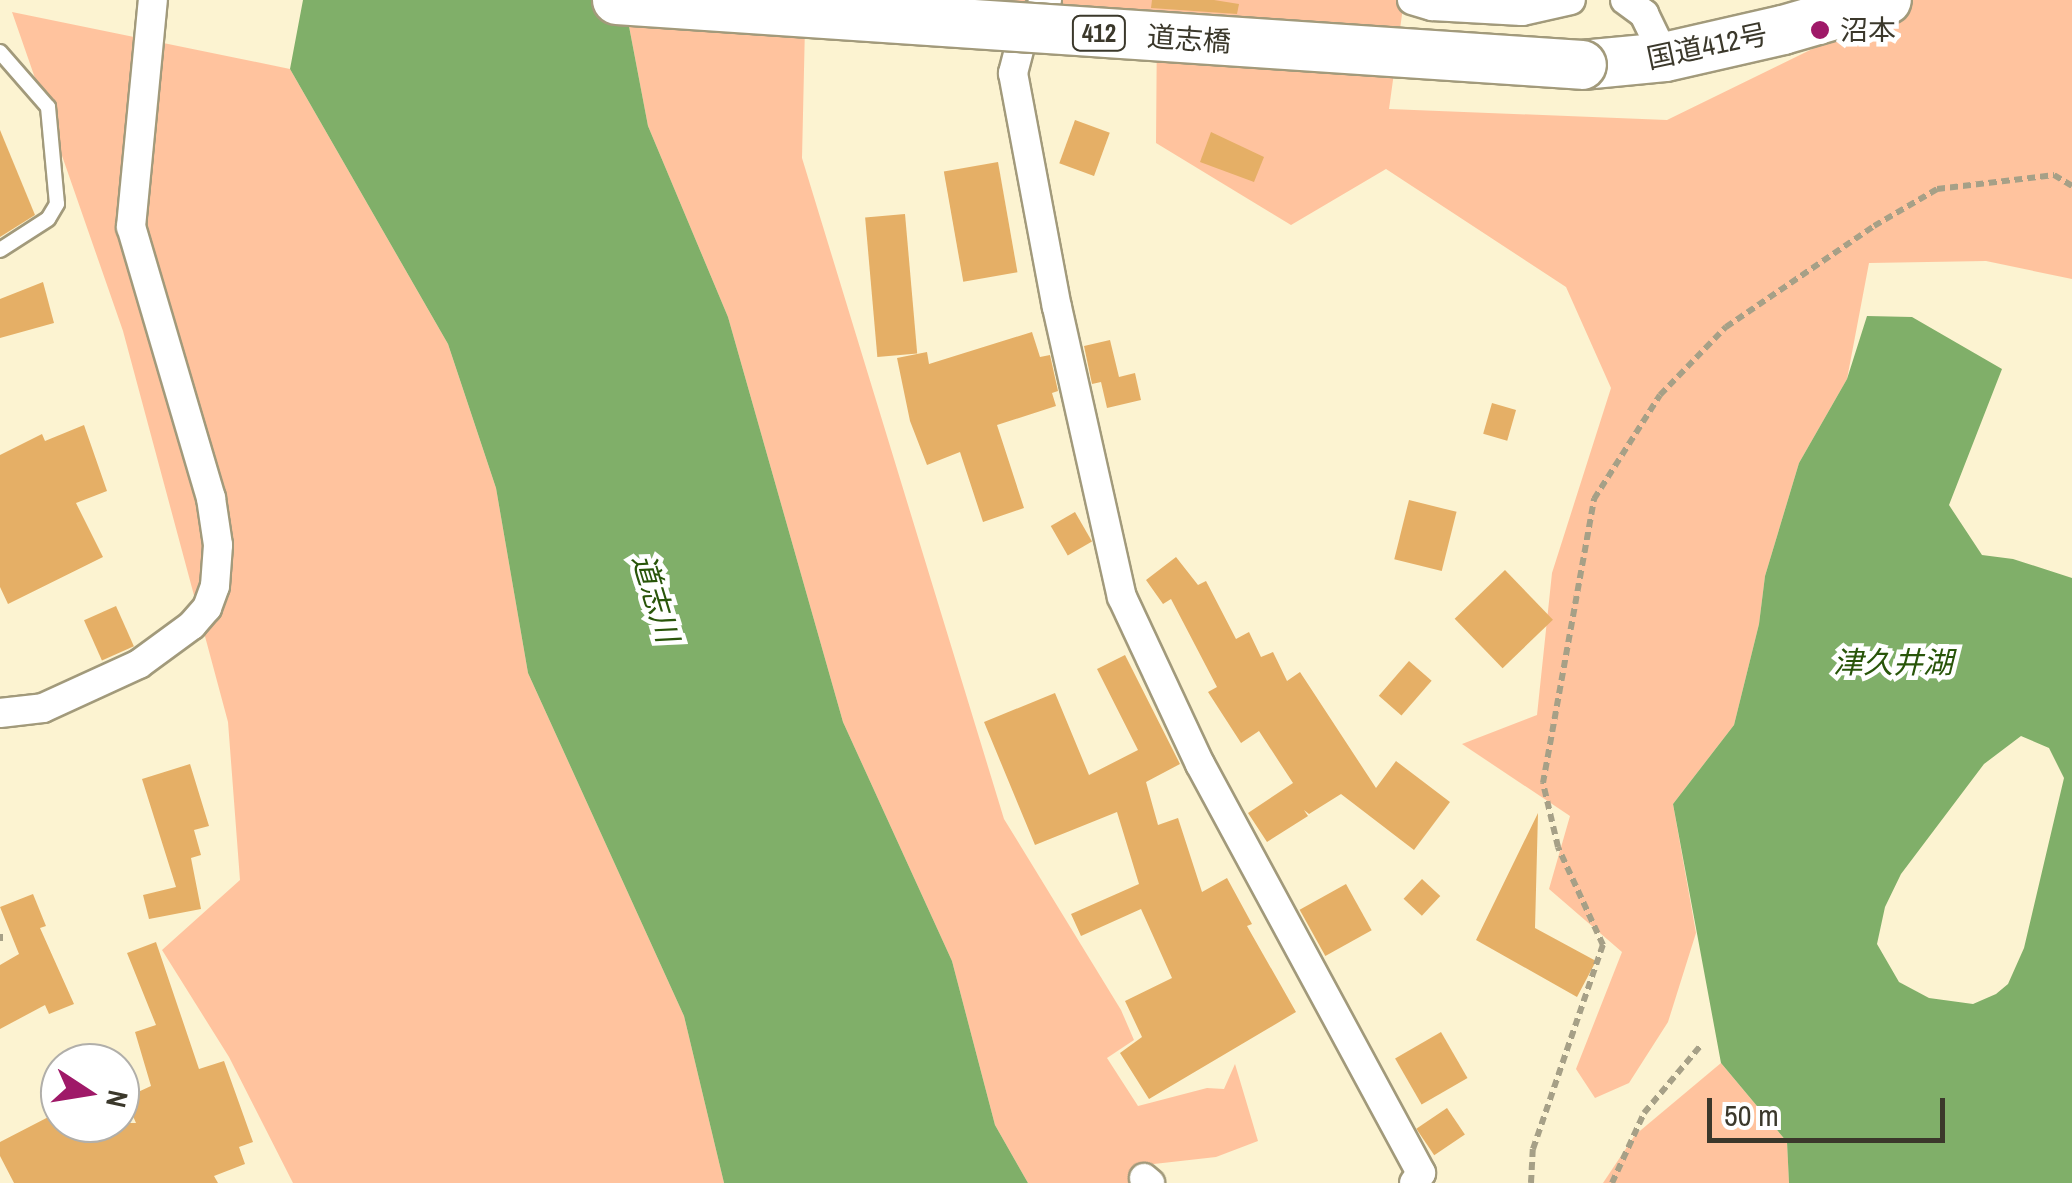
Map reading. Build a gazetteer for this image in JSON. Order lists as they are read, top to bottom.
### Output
{
  "streets": {
    "highway": ["412", "道志橋", "国道412号"]
  },
  "crossings": [
    ["道志橋", "国道412号"]
  ],
  "water": ["道志川", "津久井湖"],
  "places": ["沼本"],
  "scale_bar": "50 m",
  "north": "right"
}
